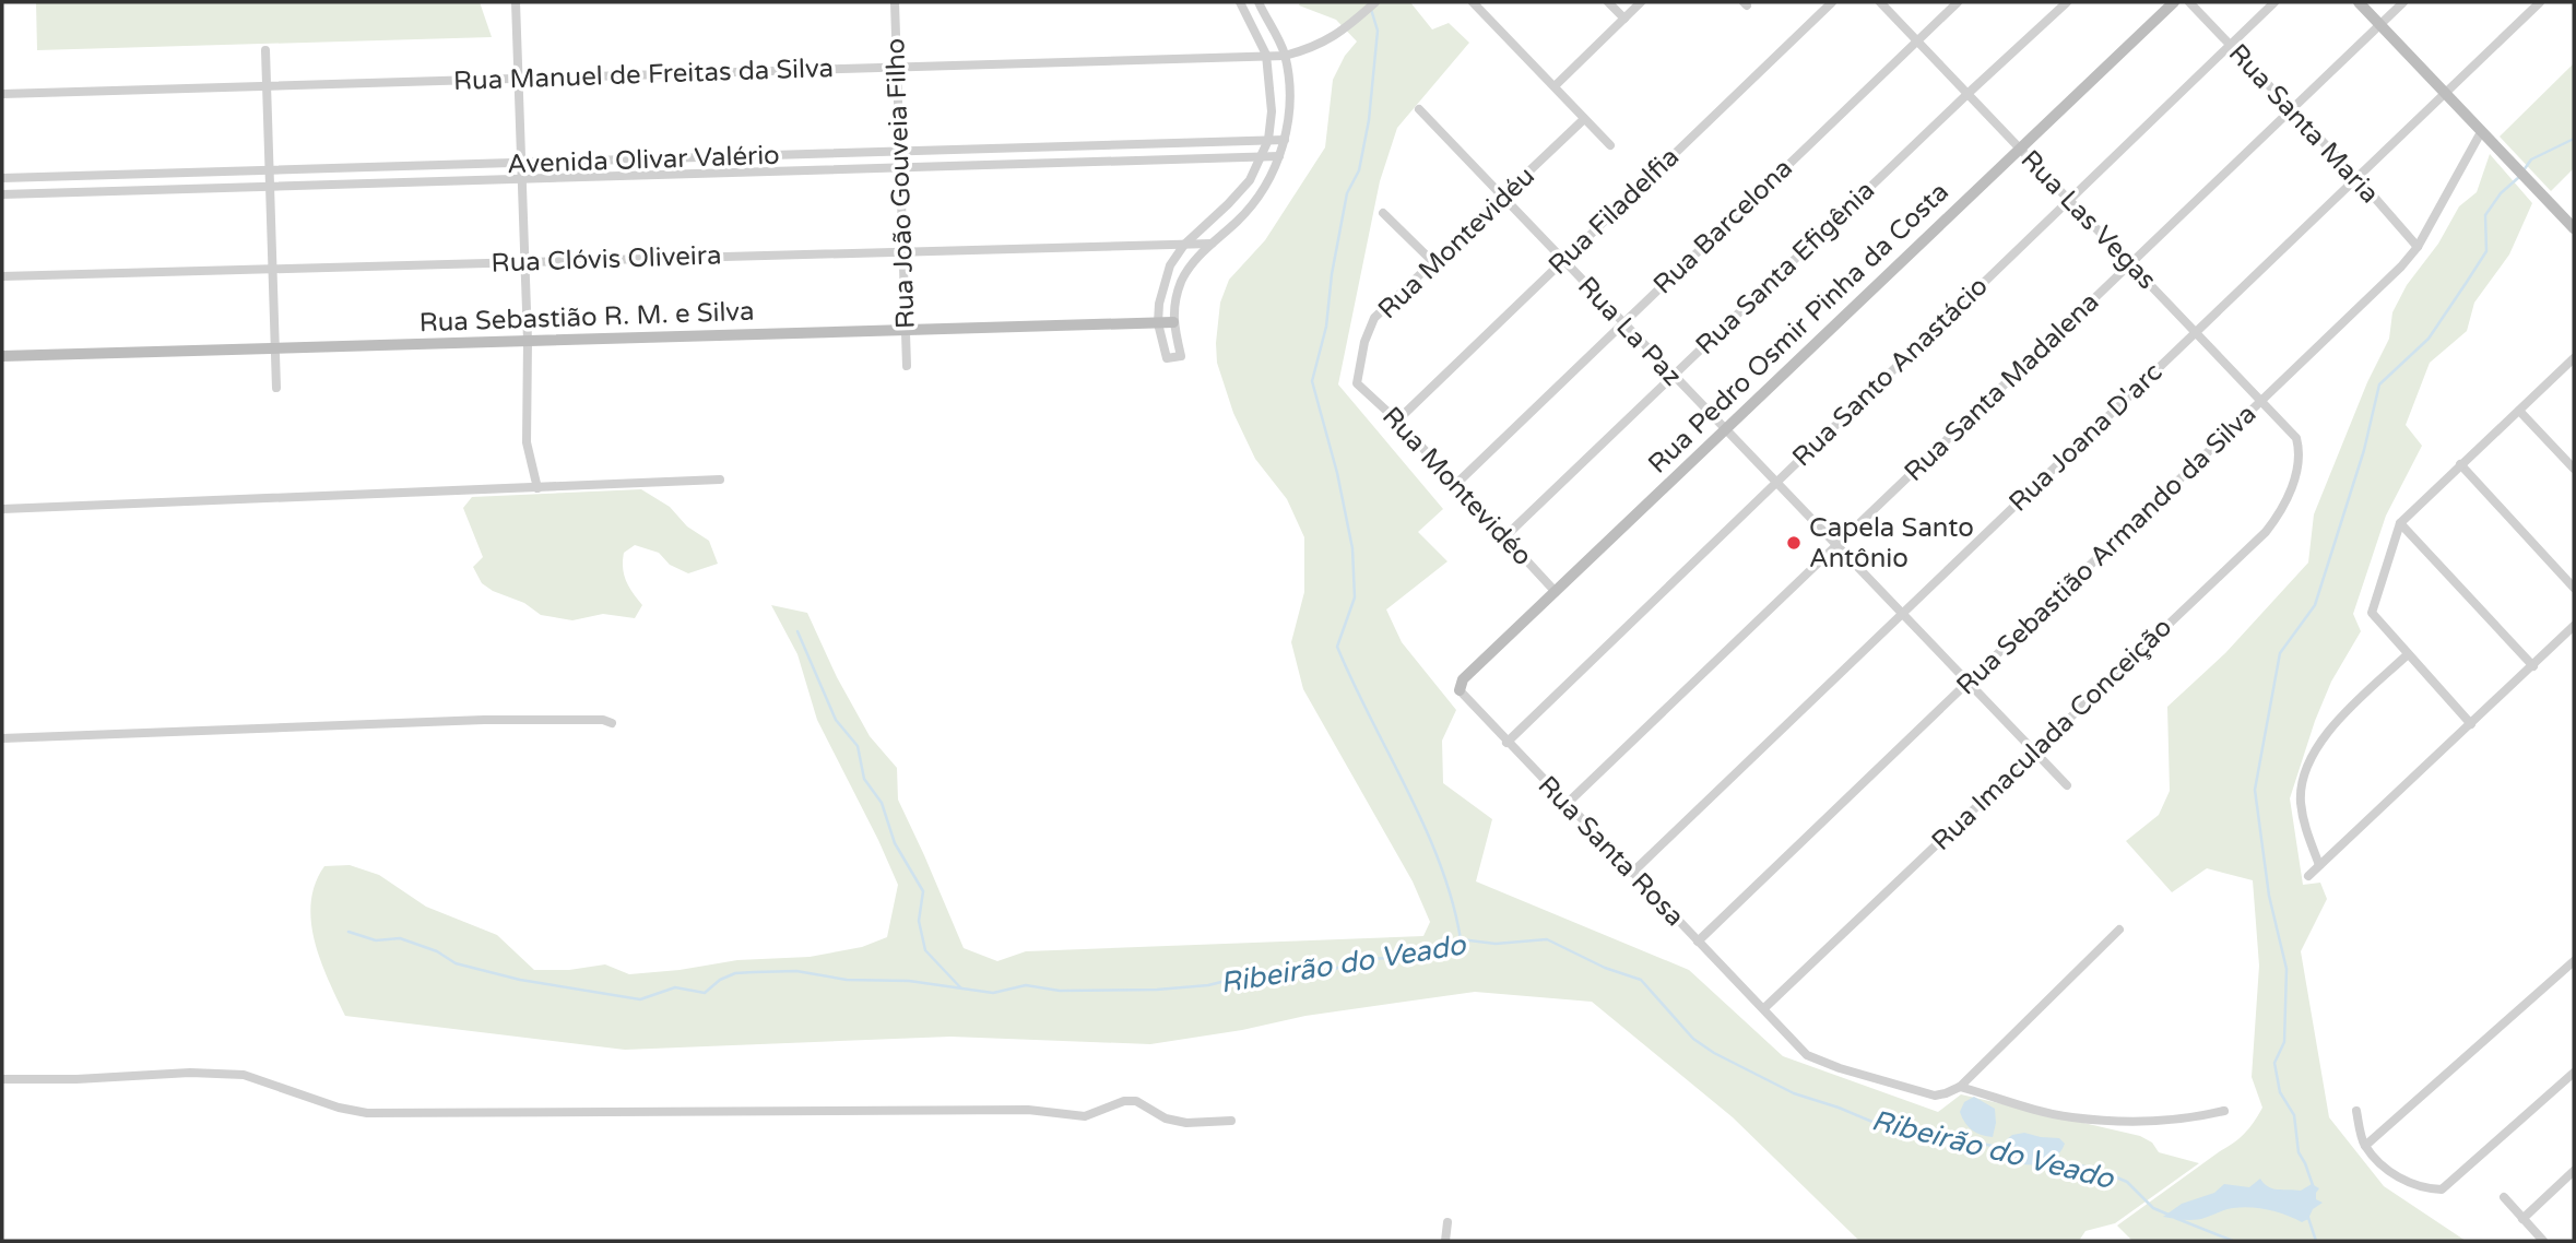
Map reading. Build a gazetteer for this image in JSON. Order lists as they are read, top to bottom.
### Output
{
  "streets": {
    "street": [
      "Rua Manuel de Freitas da Silva",
      "Rua Santa Maria",
      "Avenida Olivar Valério",
      "Rua João Gouveia Filho",
      "Rua Filadelfia",
      "Rua Las Vegas",
      "Rua Barcelona",
      "Rua Montevidéu",
      "Rua Clóvis Oliveira",
      "Rua Santa Efigênia",
      "Rua Sebastião R. M. e Silva",
      "Rua Pedro Osmir Pinha da Costa",
      "Rua La Paz",
      "Rua Santo Anastácio",
      "Rua Santa Madalena",
      "Rua Joana D'arc",
      "Rua Montevidéo",
      "Rua Sebastião Armando da Silva",
      "Rua Imaculada Conceição",
      "Rua Santa Rosa"
    ]
  },
  "crossings": [
    ["Rua Manuel de Freitas da Silva", "Rua João Gouveia Filho"],
    ["Rua Santa Maria", "Rua Santo Anastácio"],
    ["Rua Santa Maria", "Rua Santa Madalena"],
    ["Rua Santa Maria", "Rua Joana D'arc"],
    ["Rua Santa Maria", "Rua Sebastião Armando da Silva"],
    ["Avenida Olivar Valério", "Rua João Gouveia Filho"],
    ["Rua João Gouveia Filho", "Rua Clóvis Oliveira"],
    ["Rua João Gouveia Filho", "Rua Sebastião R. M. e Silva"],
    ["Rua Filadelfia", "Rua La Paz"],
    ["Rua Filadelfia", "Rua Montevidéo"],
    ["Rua Las Vegas", "Rua Barcelona"],
    ["Rua Las Vegas", "Rua Santa Efigênia"],
    ["Rua Las Vegas", "Rua Pedro Osmir Pinha da Costa"],
    ["Rua Las Vegas", "Rua Santo Anastácio"],
    ["Rua Las Vegas", "Rua Santa Madalena"],
    ["Rua Las Vegas", "Rua Joana D'arc"],
    ["Rua Las Vegas", "Rua Sebastião Armando da Silva"],
    ["Rua Las Vegas", "Rua Imaculada Conceição"],
    ["Rua Barcelona", "Rua La Paz"],
    ["Rua Barcelona", "Rua Montevidéo"],
    ["Rua Montevidéu", "Rua La Paz"],
    ["Rua Montevidéu", "Rua Montevidéo"],
    ["Rua Santa Efigênia", "Rua La Paz"],
    ["Rua Santa Efigênia", "Rua Montevidéo"],
    ["Rua Pedro Osmir Pinha da Costa", "Rua La Paz"],
    ["Rua Pedro Osmir Pinha da Costa", "Rua Montevidéo"],
    ["Rua Pedro Osmir Pinha da Costa", "Rua Santa Rosa"],
    ["Rua La Paz", "Rua Santo Anastácio"],
    ["Rua La Paz", "Rua Santa Madalena"],
    ["Rua La Paz", "Rua Joana D'arc"],
    ["Rua La Paz", "Rua Sebastião Armando da Silva"],
    ["Rua La Paz", "Rua Imaculada Conceição"],
    ["Rua Santo Anastácio", "Rua Santa Rosa"],
    ["Rua Santa Madalena", "Rua Santa Rosa"],
    ["Rua Joana D'arc", "Rua Santa Rosa"],
    ["Rua Sebastião Armando da Silva", "Rua Santa Rosa"],
    ["Rua Imaculada Conceição", "Rua Santa Rosa"]
  ],
  "water": ["Ribeirão do Veado"],
  "places": ["Capela Santo Antônio"]
}
